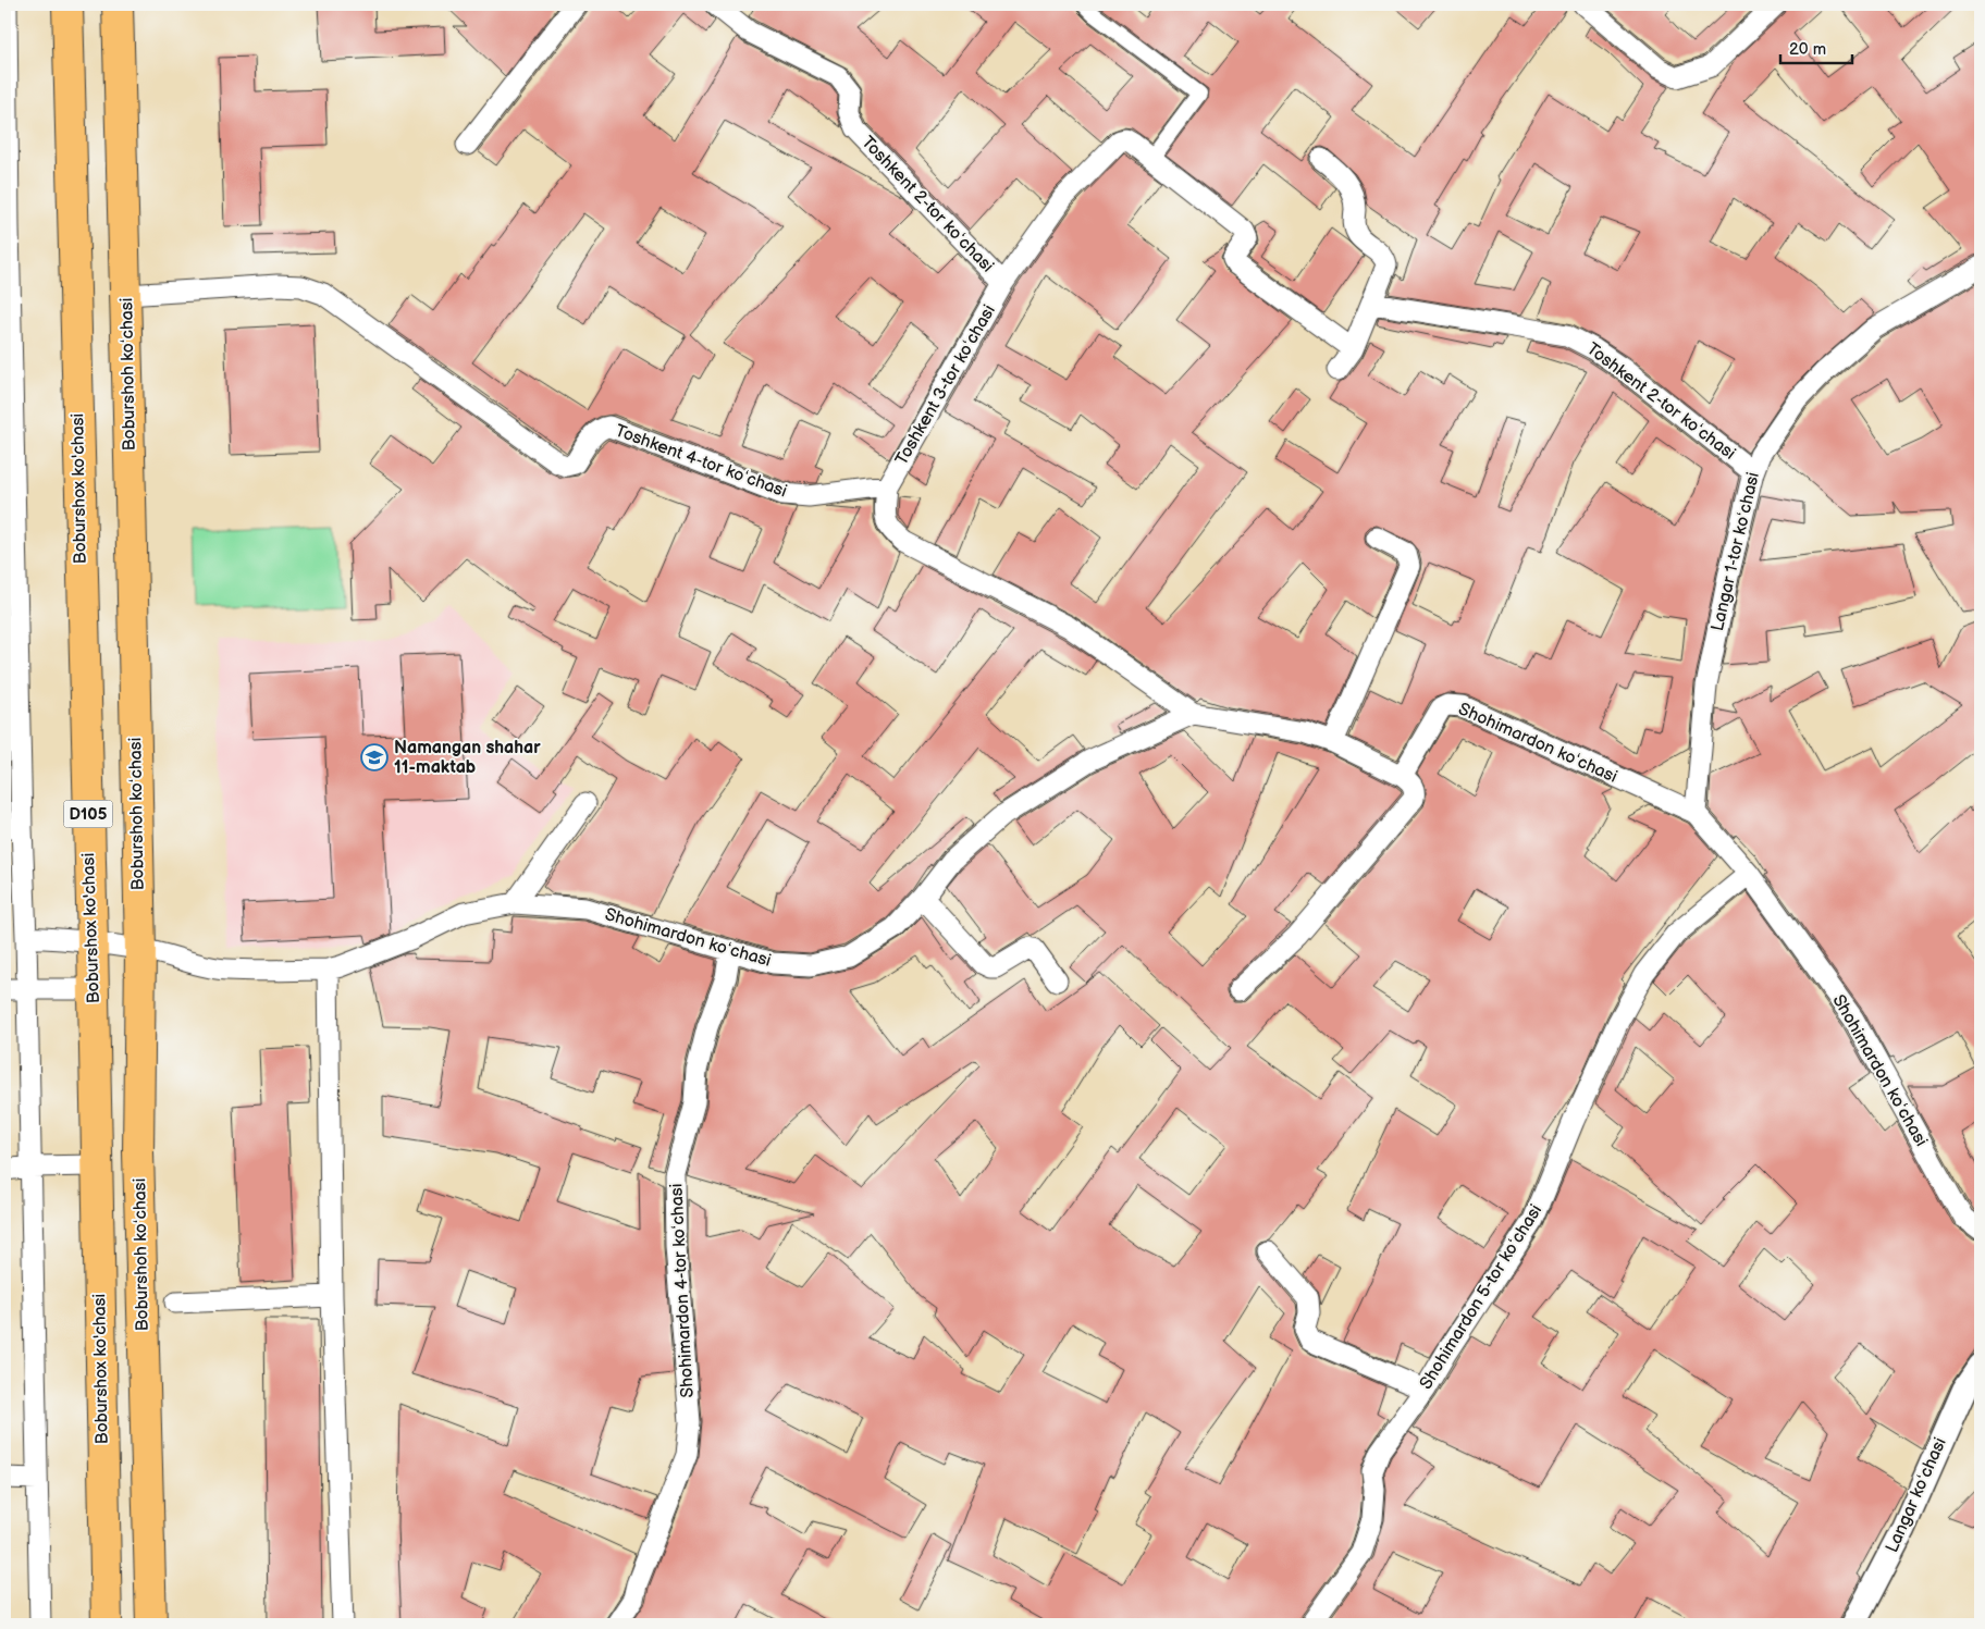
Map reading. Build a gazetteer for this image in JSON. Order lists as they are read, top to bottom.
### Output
{
  "streets": {
    "main road": ["Boburshoh koʻchasi", "Boburshox ko'chasi", "D105"],
    "street": [
      "Toshkent 2-tor koʻchasi",
      "Toshkent 3-tor koʻchasi",
      "Toshkent 4-tor koʻchasi",
      "Langar 1-tor koʻchasi",
      "Shohimardon koʻchasi",
      "Shohimardon 4-tor koʻchasi",
      "Shohimardon 5-tor koʻchasi",
      "Langar koʻchasi"
    ]
  },
  "crossings": [
    ["Toshkent 2-tor koʻchasi", "Toshkent 3-tor koʻchasi"],
    ["Toshkent 2-tor koʻchasi", "Langar 1-tor koʻchasi"],
    ["Boburshoh koʻchasi", "Toshkent 4-tor koʻchasi"],
    ["Boburshoh koʻchasi", "Shohimardon koʻchasi"],
    ["Toshkent 3-tor koʻchasi", "Toshkent 4-tor koʻchasi"],
    ["Boburshox ko'chasi", "Shohimardon koʻchasi"],
    ["Langar 1-tor koʻchasi", "Shohimardon koʻchasi"],
    ["Shohimardon koʻchasi", "Shohimardon 4-tor koʻchasi"],
    ["Shohimardon koʻchasi", "Shohimardon 5-tor koʻchasi"]
  ],
  "places": {
    "school or university": ["Namangan shahar 11-maktab"]
  },
  "scale_bar": "20 m"
}
